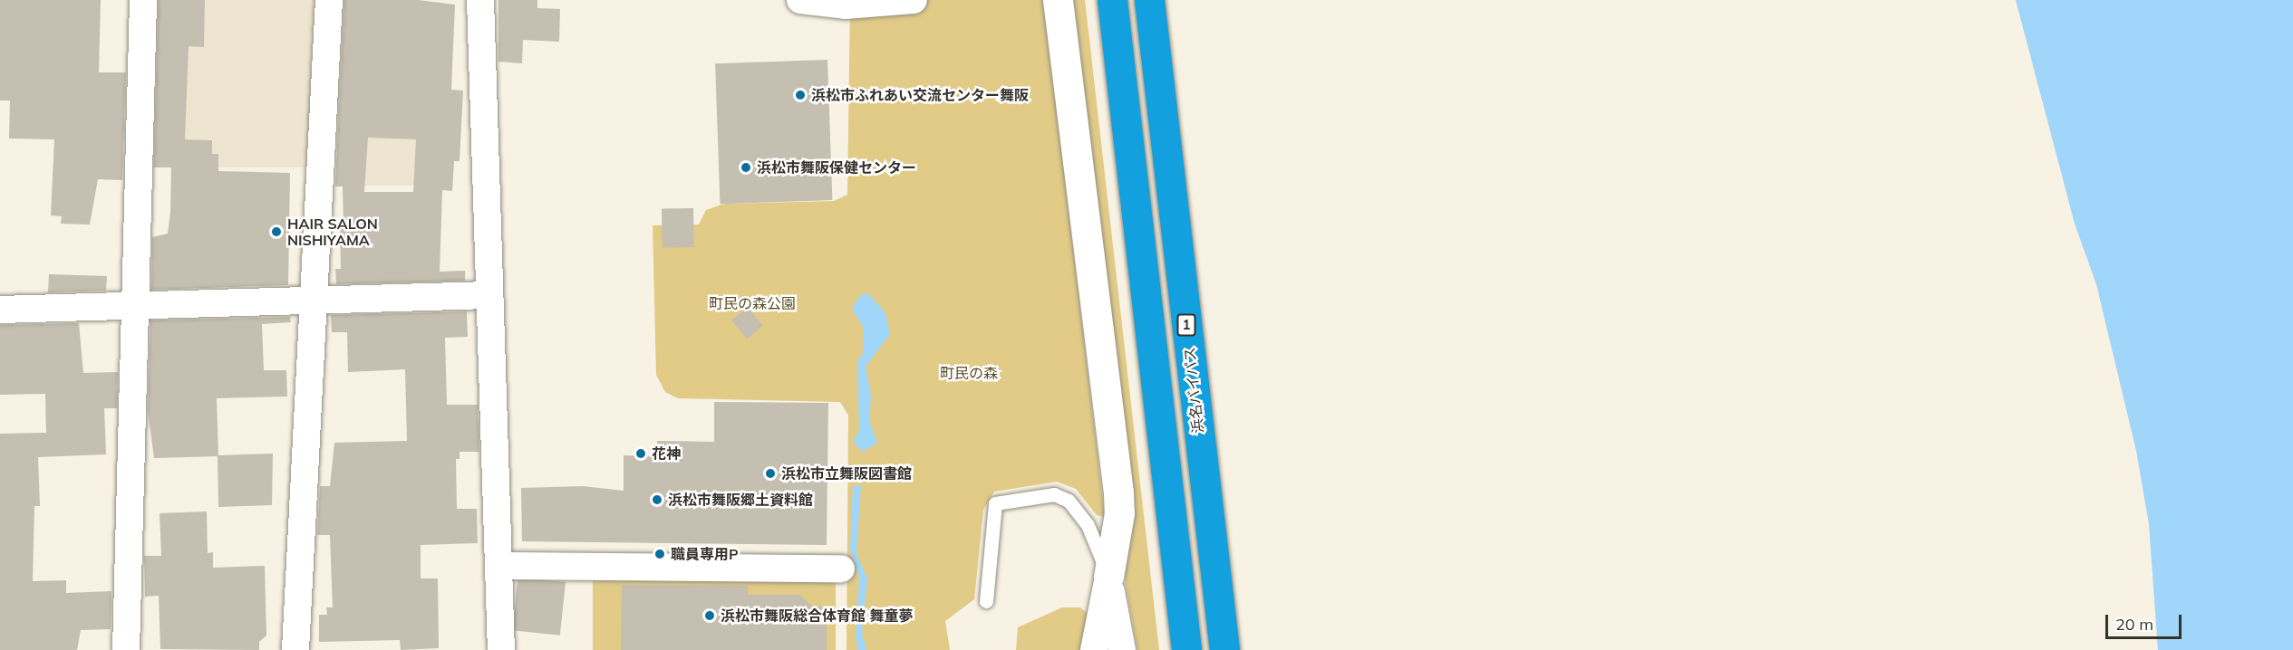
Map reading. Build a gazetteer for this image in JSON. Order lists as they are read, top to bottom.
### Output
{
  "streets": {
    "highway": ["1", "浜名バイパス"]
  },
  "parks": ["町民の森公園", "町民の森"],
  "places": [
    "浜松市ふれあい交流センター舞阪",
    "浜松市舞阪保健センター",
    "HAIR SALON NISHIYAMA",
    "花神",
    "浜松市立舞阪図書館",
    "浜松市舞阪郷土資料館",
    "職員専用P",
    "浜松市舞阪総合体育館 舞童夢"
  ],
  "scale_bar": "20 m"
}
